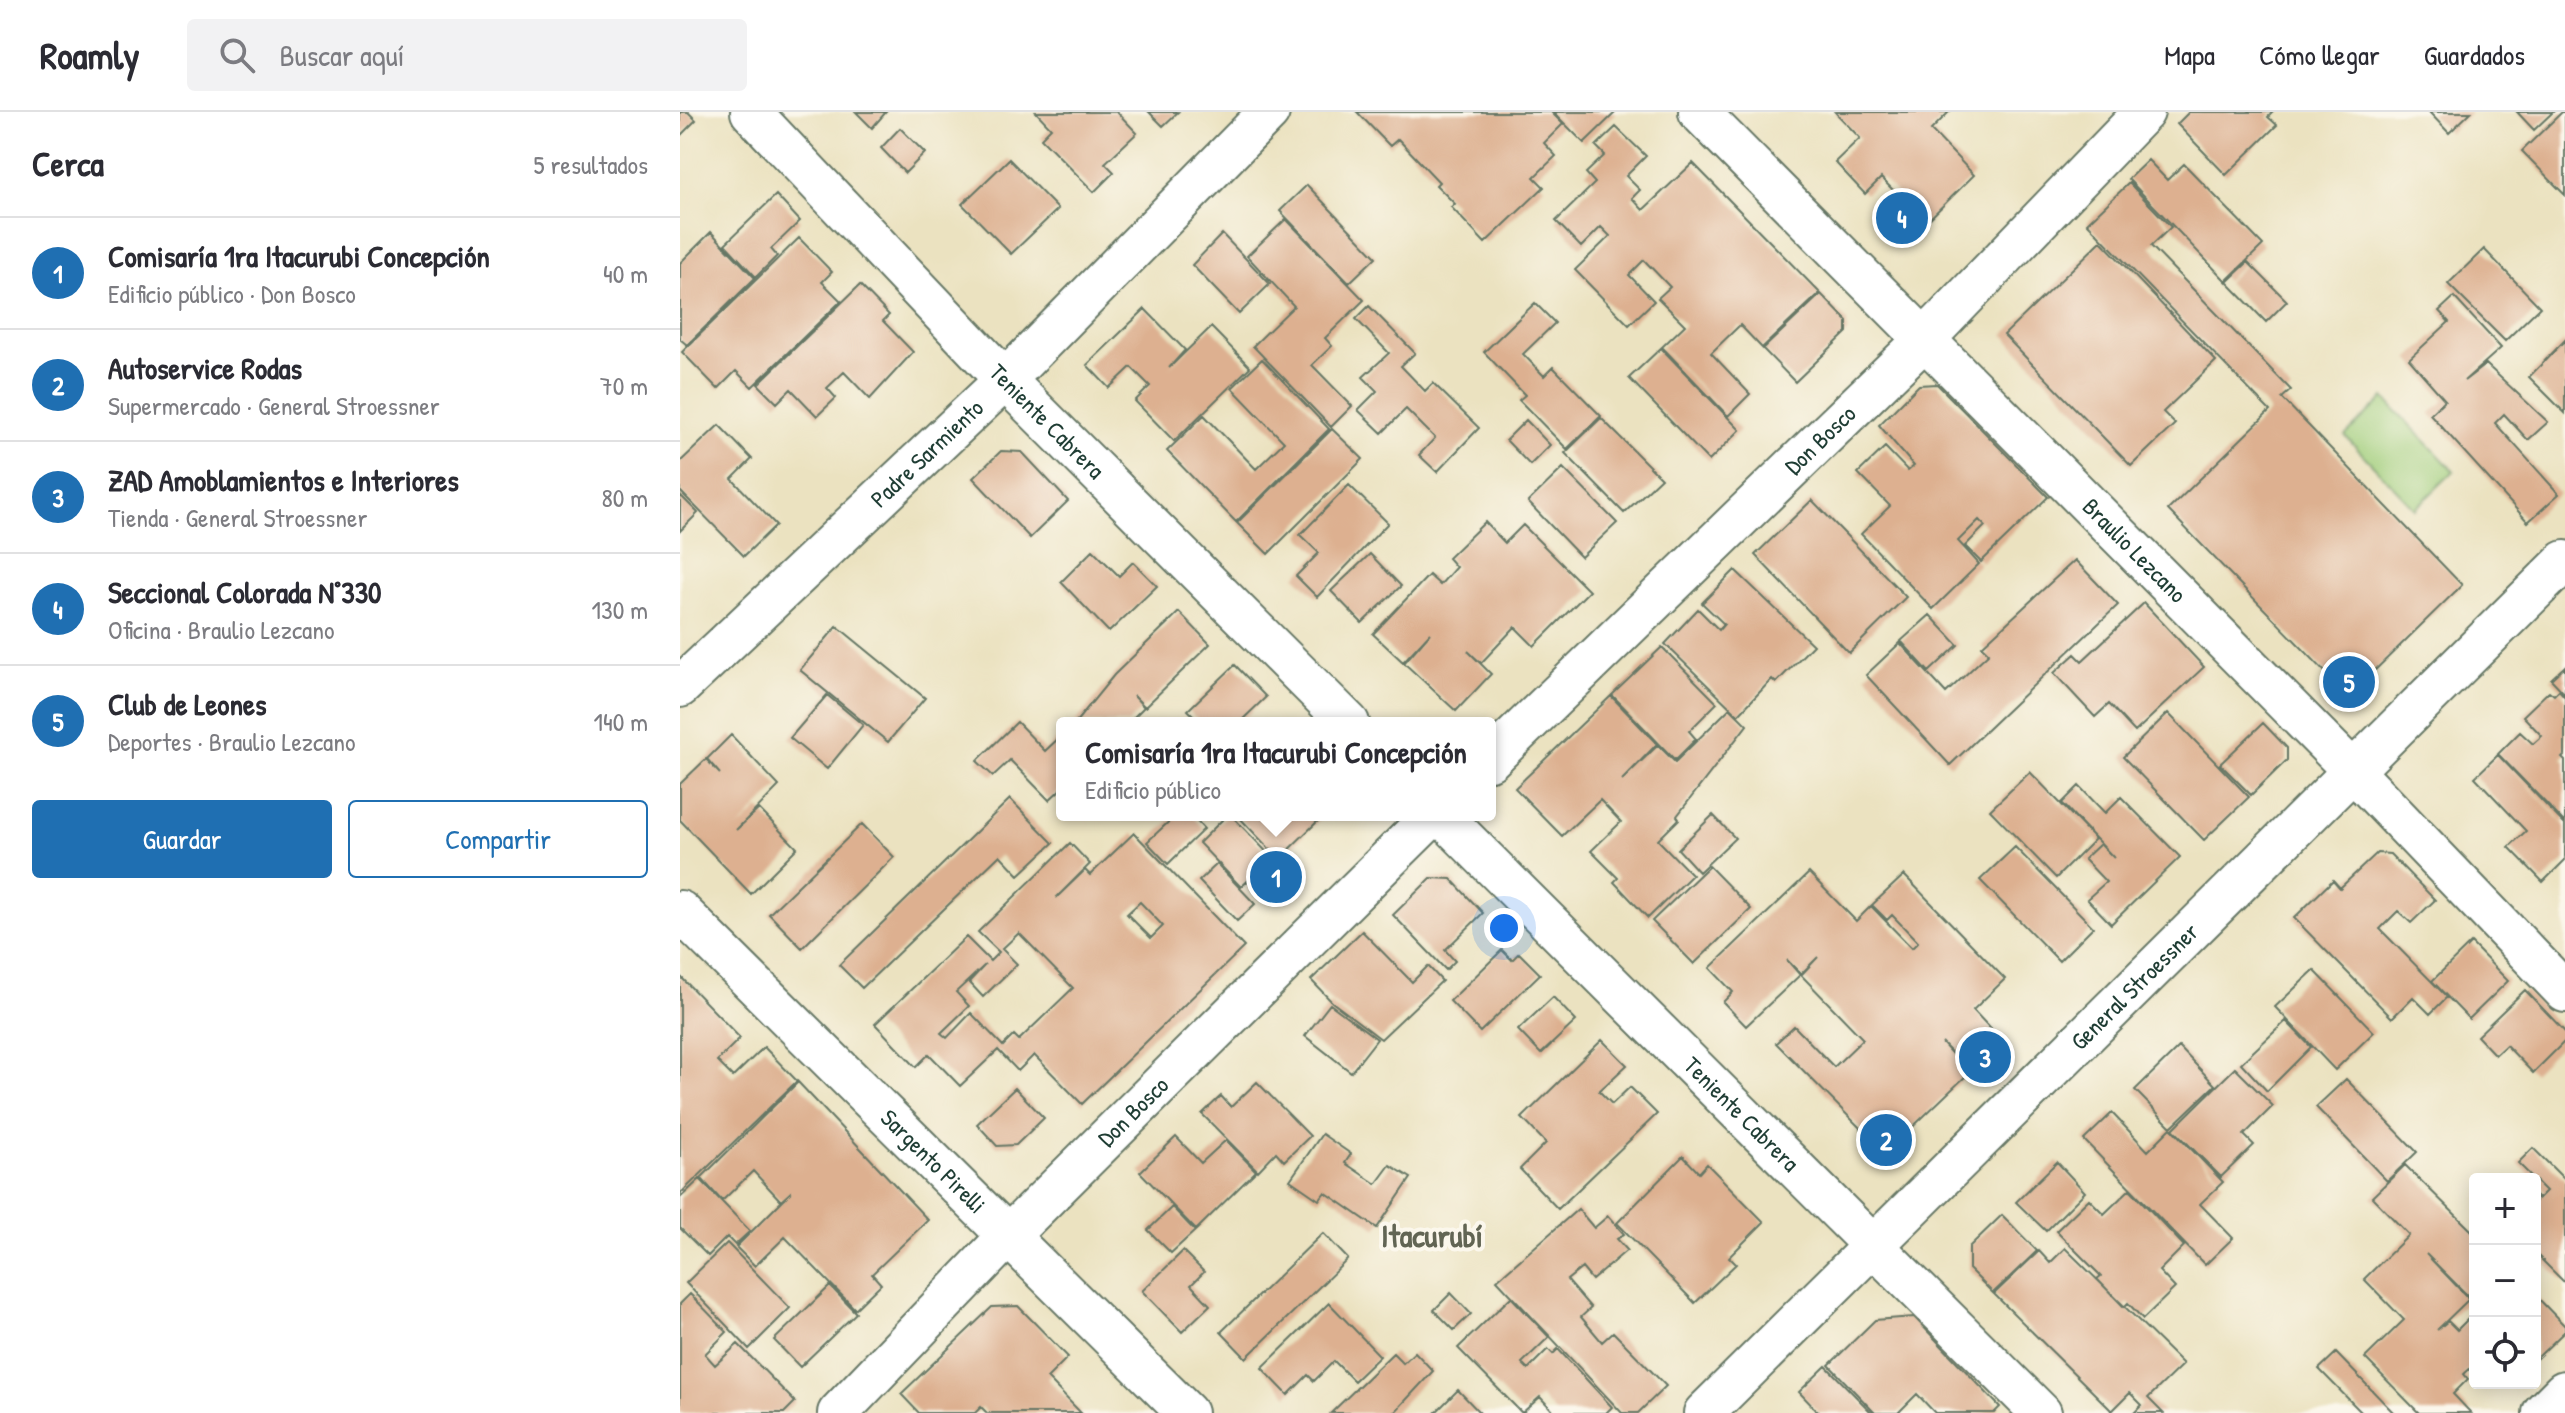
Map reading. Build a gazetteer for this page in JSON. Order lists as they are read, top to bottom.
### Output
{
  "streets": {
    "street": [
      "Teniente Cabrera",
      "Don Bosco",
      "Padre Sarmiento",
      "Braulio Lezcano",
      "General Stroessner",
      "Sargento Pirelli"
    ]
  },
  "crossings": [
    ["Teniente Cabrera", "Padre Sarmiento"],
    ["Teniente Cabrera", "General Stroessner"],
    ["Don Bosco", "Braulio Lezcano"],
    ["Don Bosco", "Sargento Pirelli"],
    ["Braulio Lezcano", "General Stroessner"]
  ],
  "districts": ["Itacurubí"],
  "page": {
    "header": "Roamly",
    "search": "Buscar aquí",
    "nav": ["Mapa", "Cómo llegar", "Guardados"],
    "heading": ["Cerca", "5 resultados"],
    "pins": [
      "4",
      "5",
      "1",
      "3",
      "2"
    ],
    "list": [
      {
        "mark": "1",
        "name": "Comisaría 1ra Itacurubi Concepción",
        "note": "Edificio público · Don Bosco",
        "value": "40 m"
      },
      {
        "mark": "2",
        "name": "Autoservice Rodas",
        "note": "Supermercado · General Stroessner",
        "value": "70 m"
      },
      {
        "mark": "3",
        "name": "ZAD Amoblamientos e Interiores",
        "note": "Tienda · General Stroessner",
        "value": "80 m"
      },
      {
        "mark": "4",
        "name": "Seccional Colorada N°330",
        "note": "Oficina · Braulio Lezcano",
        "value": "130 m"
      },
      {
        "mark": "5",
        "name": "Club de Leones",
        "note": "Deportes · Braulio Lezcano",
        "value": "140 m"
      }
    ],
    "popup": ["Comisaría 1ra Itacurubi Concepción", "Edificio público"],
    "buttons": ["Guardar", "Compartir"],
    "map_buttons": ["+", "−"]
  }
}
